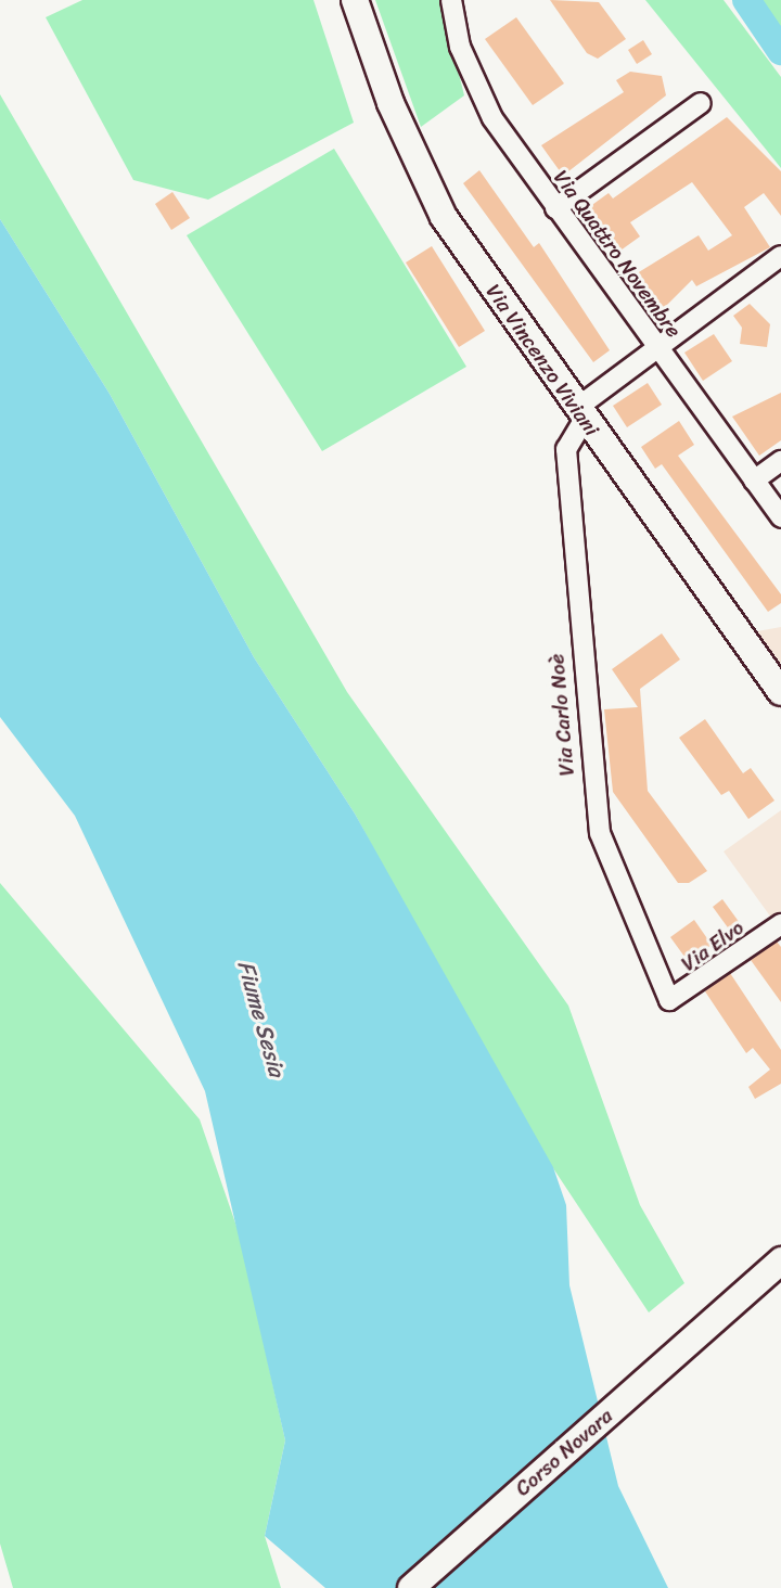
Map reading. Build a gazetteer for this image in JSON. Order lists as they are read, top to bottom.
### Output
{
  "streets": {
    "main road": ["Via Vincenzo Viviani", "Corso Novara"],
    "street": ["Via Quattro Novembre", "Via Carlo Noè", "Via Elvo"]
  },
  "crossings": [
    ["Via Vincenzo Viviani", "Via Carlo Noè"],
    ["Via Carlo Noè", "Via Elvo"]
  ],
  "water": ["Fiume Sesia"]
}
